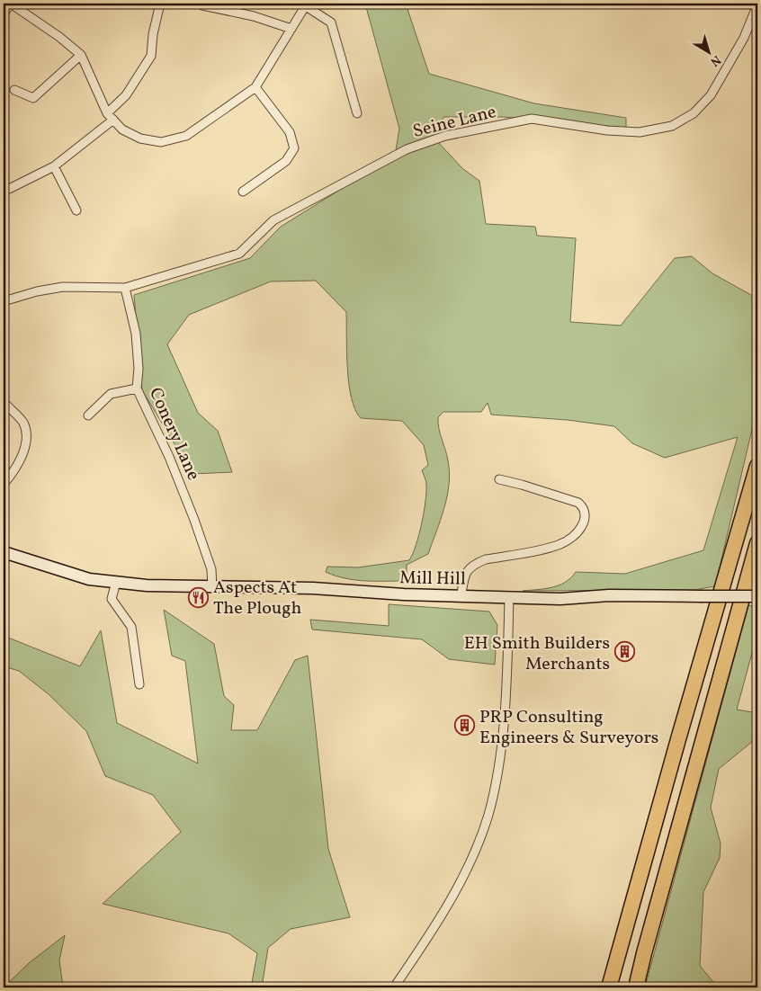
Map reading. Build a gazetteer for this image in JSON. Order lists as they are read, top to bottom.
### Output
{
  "streets": {
    "main road": ["Mill Hill"],
    "street": ["Seine Lane", "Conery Lane"]
  },
  "crossings": [
    ["Seine Lane", "Conery Lane"],
    ["Conery Lane", "Mill Hill"]
  ],
  "places": {
    "restaurant": ["Aspects At The Plough"],
    "building": ["EH Smith Builders Merchants", "PRP Consulting Engineers & Surveyors"]
  },
  "north": "bottom right"
}
